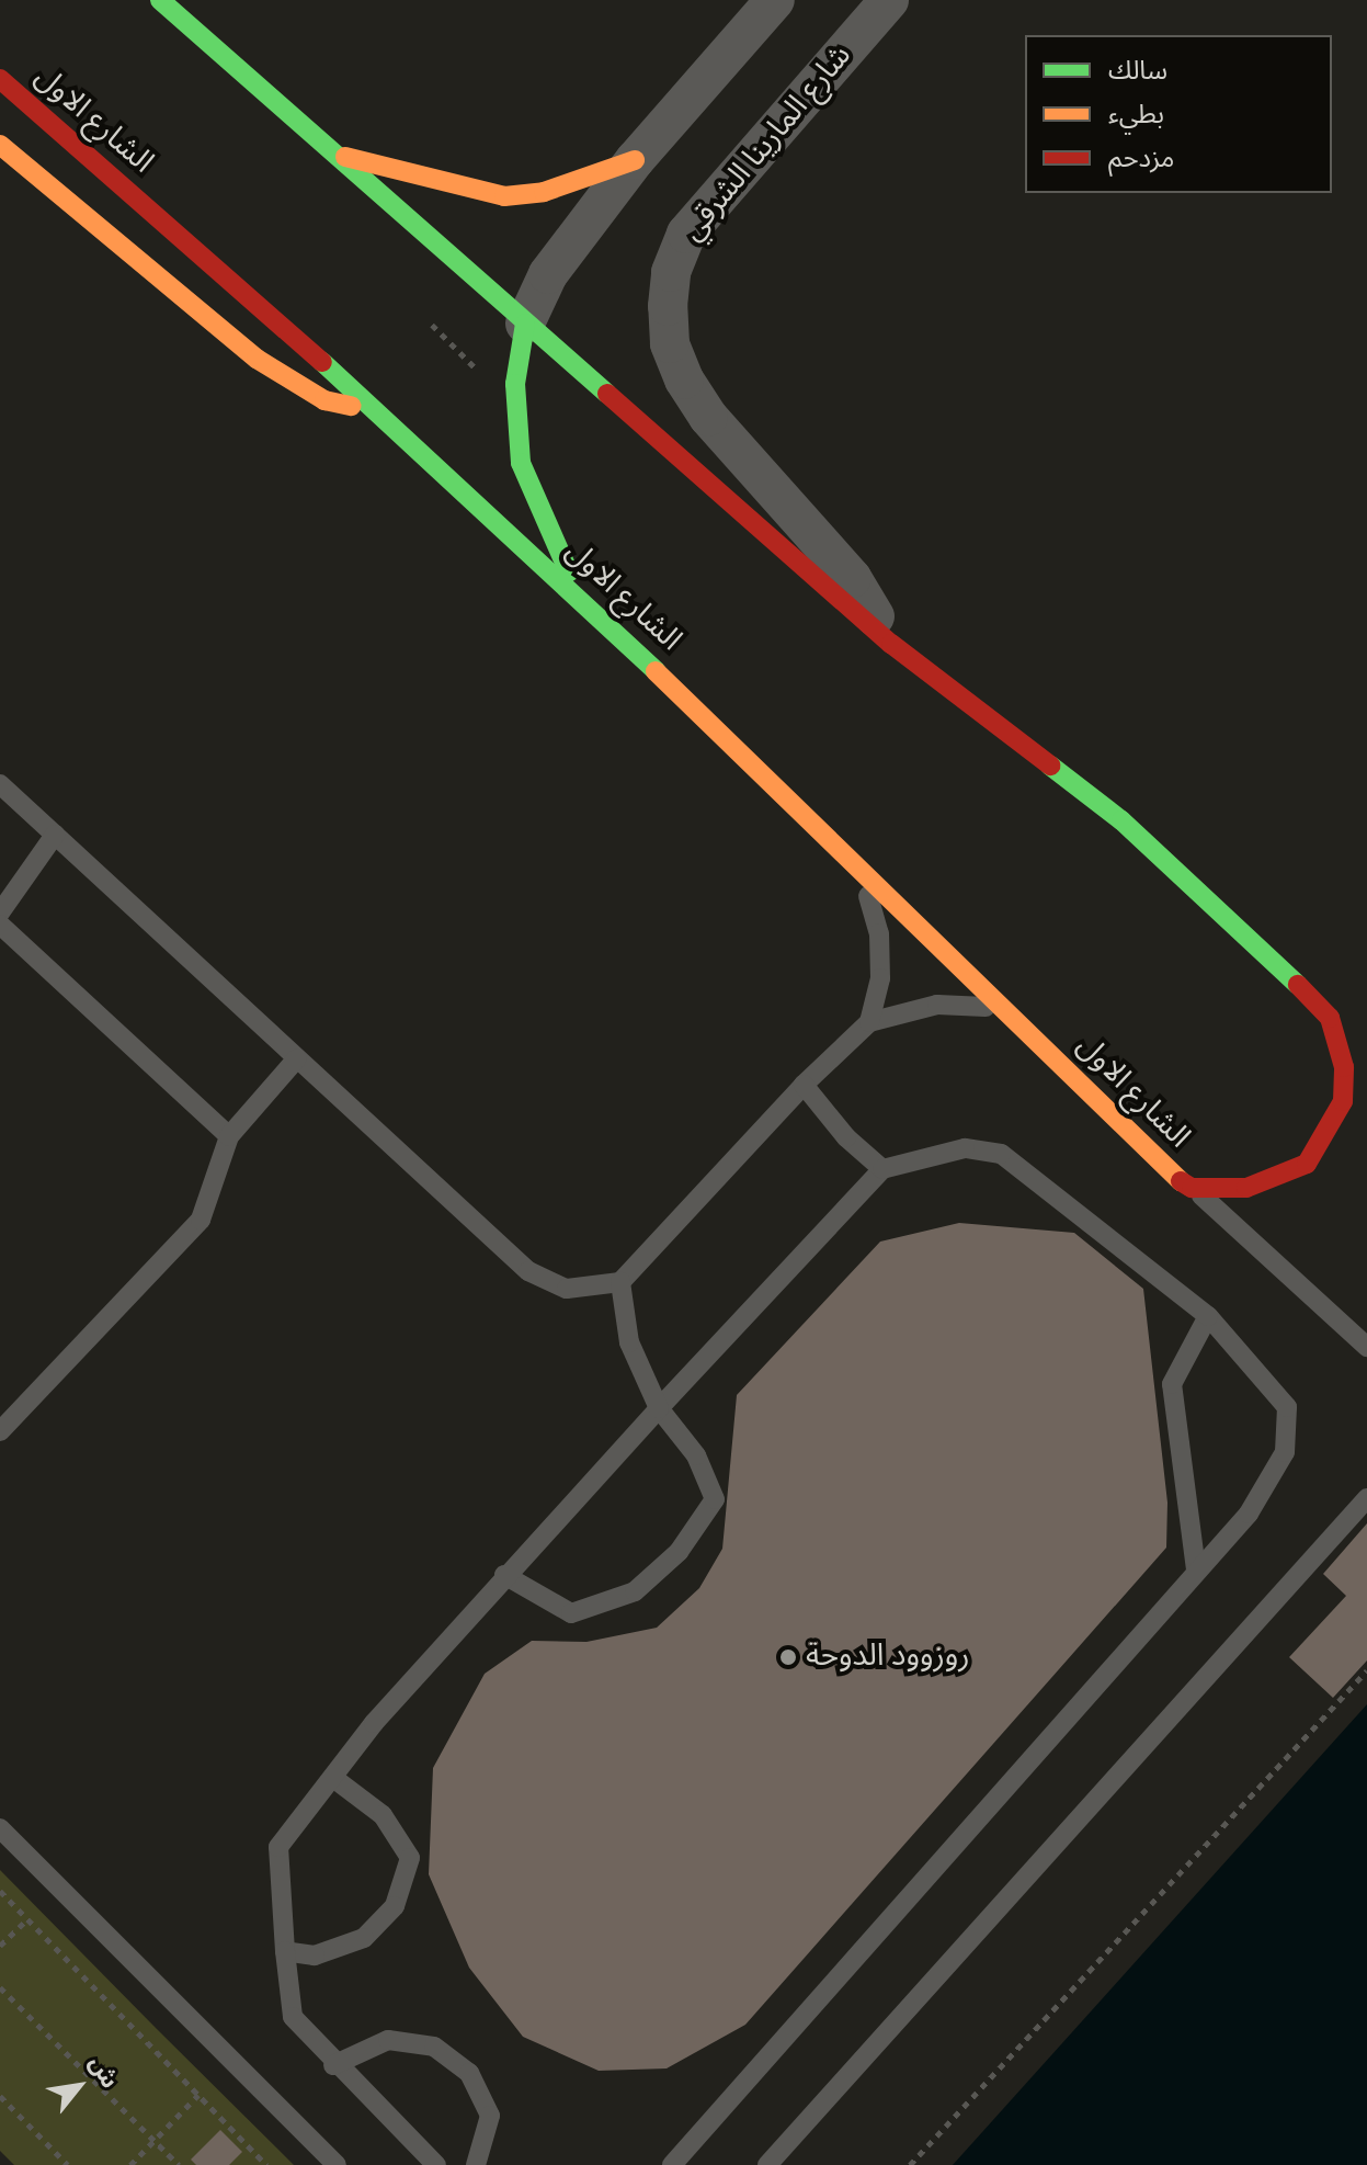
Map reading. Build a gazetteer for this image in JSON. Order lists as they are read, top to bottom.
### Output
{
  "streets": {
    "main road": ["الشارع الاول"],
    "street": ["شارع المارينا الشرقي"]
  },
  "crossings": [
    ["الشارع الاول", "شارع المارينا الشرقي"]
  ],
  "places": ["روزوود الدوحة"],
  "legend": ["سالك", "بطيء", "مزدحم"],
  "north": "top right"
}
